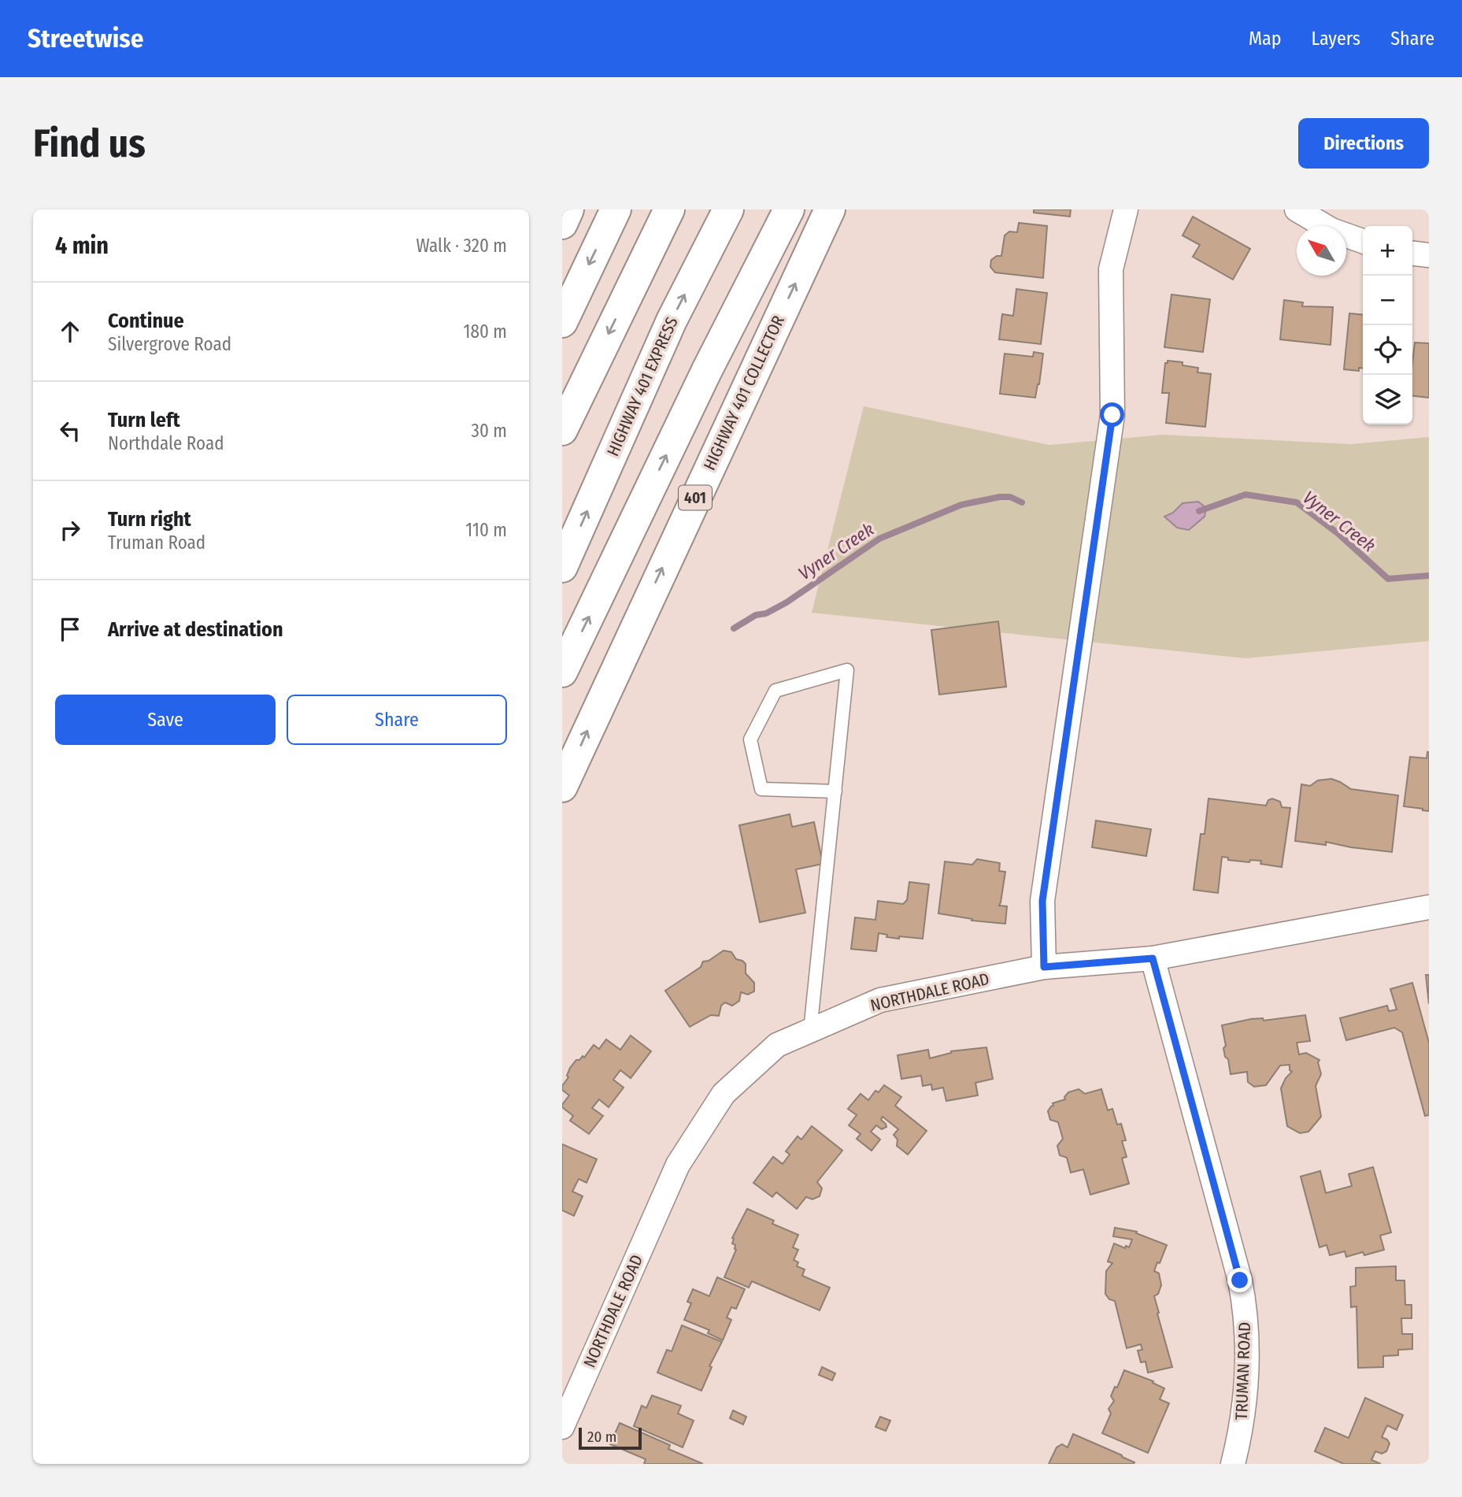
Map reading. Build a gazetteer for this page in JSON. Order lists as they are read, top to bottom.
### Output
{
  "streets": {
    "highway": ["HIGHWAY 401 EXPRESS", "HIGHWAY 401 COLLECTOR", "401"],
    "street": ["NORTHDALE ROAD", "TRUMAN ROAD"]
  },
  "crossings": [
    ["NORTHDALE ROAD", "TRUMAN ROAD"]
  ],
  "water": ["Vyner Creek"],
  "scale_bar": "20 m",
  "north": "top left",
  "page": {
    "header": "Streetwise",
    "nav": ["Map", "Layers", "Share"],
    "buttons": [
      "Directions",
      ["Save", "Share"]
    ],
    "title": "Find us",
    "heading": ["4 min", "Walk · 320 m"],
    "map_buttons": ["+", "−"],
    "list": [
      ["Continue", "Silvergrove Road", "180 m"],
      ["Turn left", "Northdale Road", "30 m"],
      ["Turn right", "Truman Road", "110 m"],
      "Arrive at destination"
    ],
    "scale": "20 m"
  }
}
